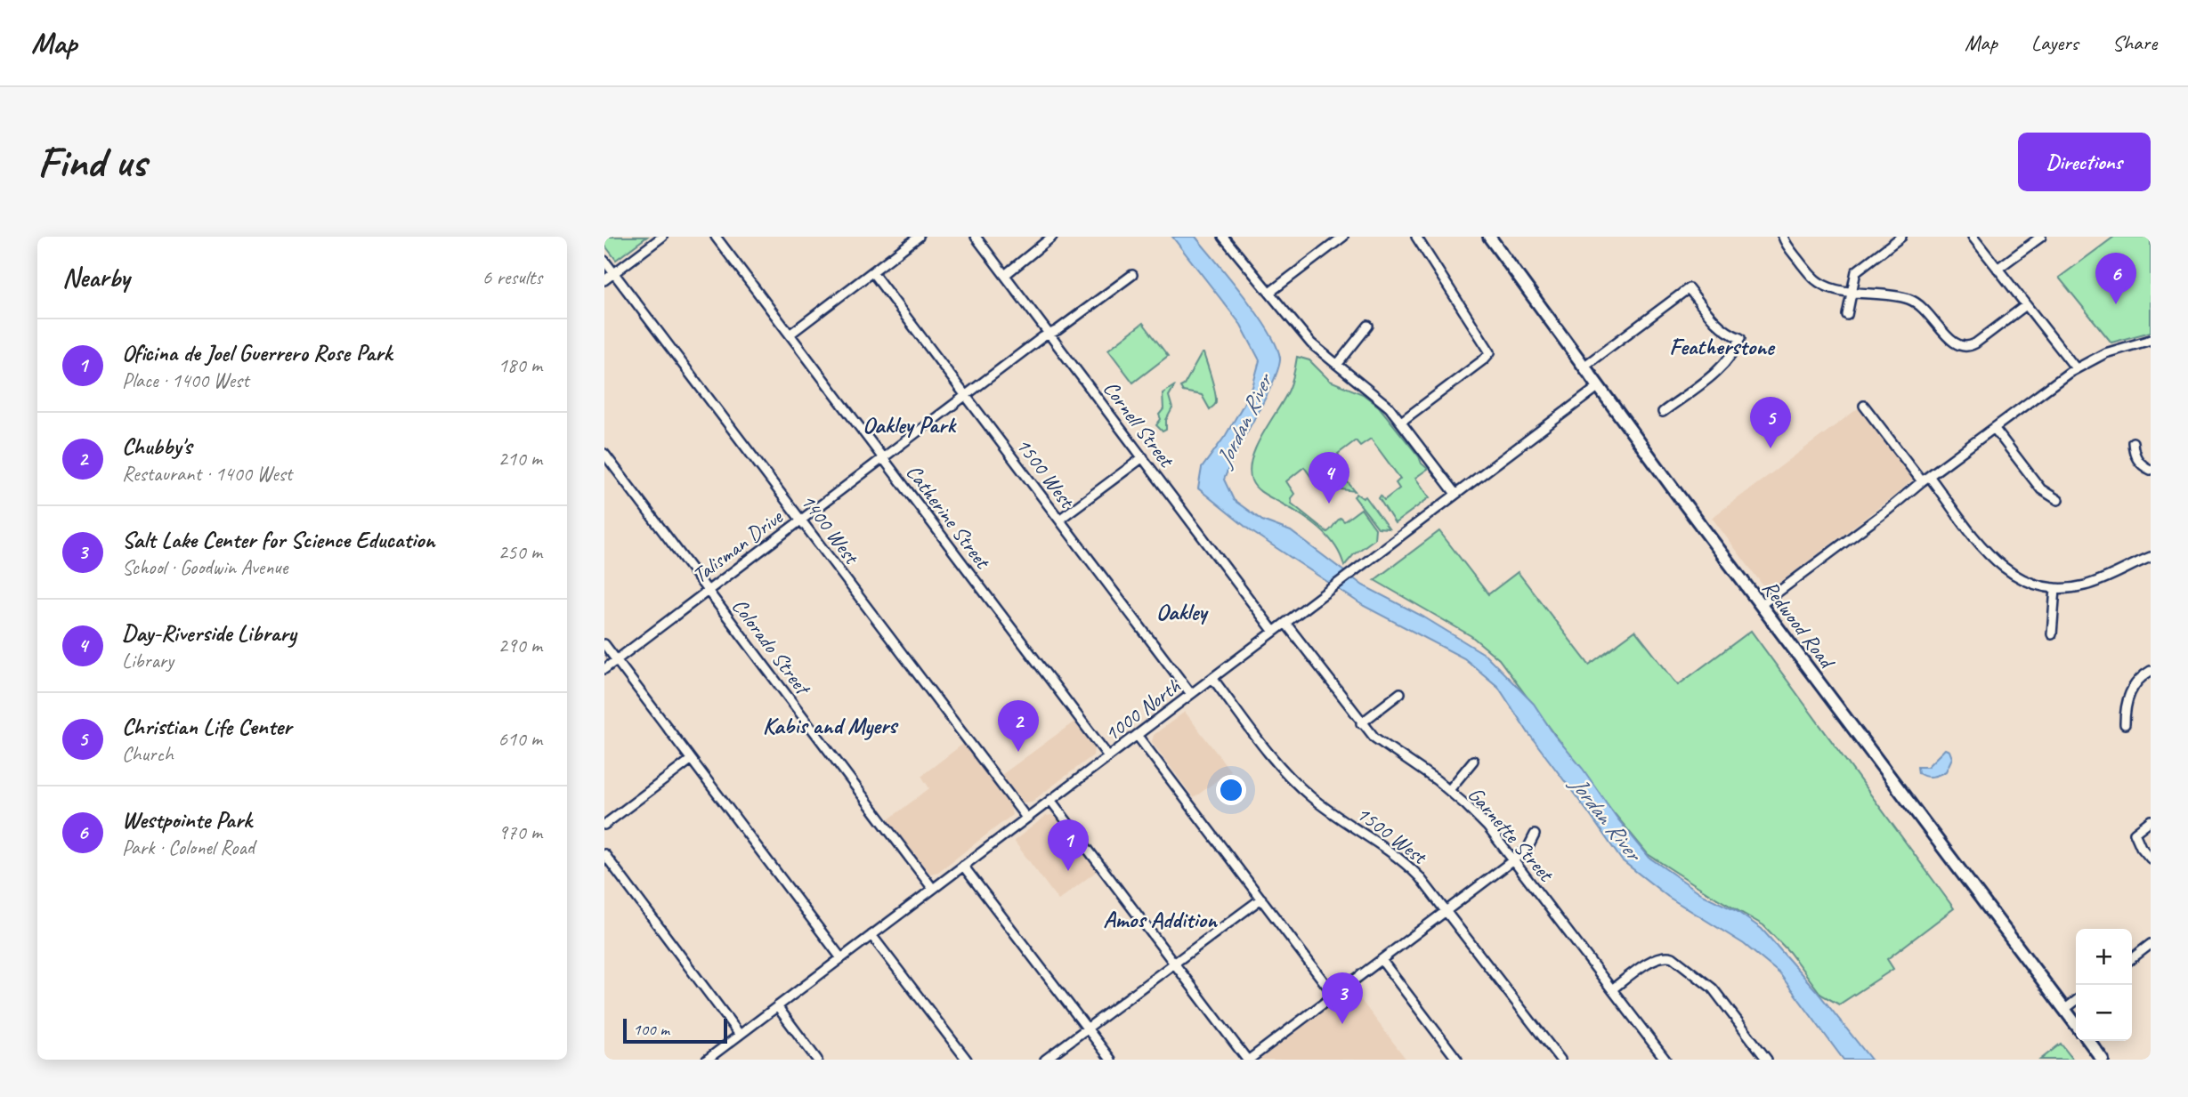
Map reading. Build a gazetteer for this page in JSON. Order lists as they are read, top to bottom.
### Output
{
  "streets": {
    "main road": ["Redwood Road"],
    "street": [
      "Cornell Street",
      "1500 West",
      "Catherine Street",
      "1400 West",
      "Talisman Drive",
      "Colorado Street",
      "1000 North",
      "Garnette Street"
    ]
  },
  "crossings": [
    ["Cornell Street", "Talisman Drive"],
    ["Cornell Street", "1000 North"],
    ["1500 West", "Talisman Drive"],
    ["1500 West", "1000 North"],
    ["Catherine Street", "Talisman Drive"],
    ["Catherine Street", "1000 North"],
    ["1400 West", "Talisman Drive"],
    ["1400 West", "1000 North"],
    ["Talisman Drive", "Colorado Street"],
    ["Redwood Road", "1000 North"],
    ["Colorado Street", "1000 North"],
    ["1000 North", "Garnette Street"]
  ],
  "districts": [
    "Featherstone",
    "Oakley Park",
    "Oakley",
    "Kabis and Myers",
    "Amos Addition"
  ],
  "water": ["Jordan River"],
  "scale_bar": "100 m",
  "page": {
    "header": "Map",
    "nav": ["Map", "Layers", "Share"],
    "buttons": "Directions",
    "title": "Find us",
    "heading": ["Nearby", "6 results"],
    "pins": [
      "6",
      "5",
      "4",
      "2",
      "1",
      "3"
    ],
    "list": [
      {
        "mark": "1",
        "name": "Oficina de Joel Guerrero Rose Park",
        "note": "Place · 1400 West",
        "value": "180 m"
      },
      {
        "mark": "2",
        "name": "Chubby's",
        "note": "Restaurant · 1400 West",
        "value": "210 m"
      },
      {
        "mark": "3",
        "name": "Salt Lake Center for Science Education",
        "note": "School · Goodwin Avenue",
        "value": "250 m"
      },
      {
        "mark": "4",
        "name": "Day-Riverside Library",
        "note": "Library",
        "value": "290 m"
      },
      {
        "mark": "5",
        "name": "Christian Life Center",
        "note": "Church",
        "value": "610 m"
      },
      {
        "mark": "6",
        "name": "Westpointe Park",
        "note": "Park · Colonel Road",
        "value": "970 m"
      }
    ],
    "map_buttons": ["+", "−"],
    "scale": "100 m"
  }
}
